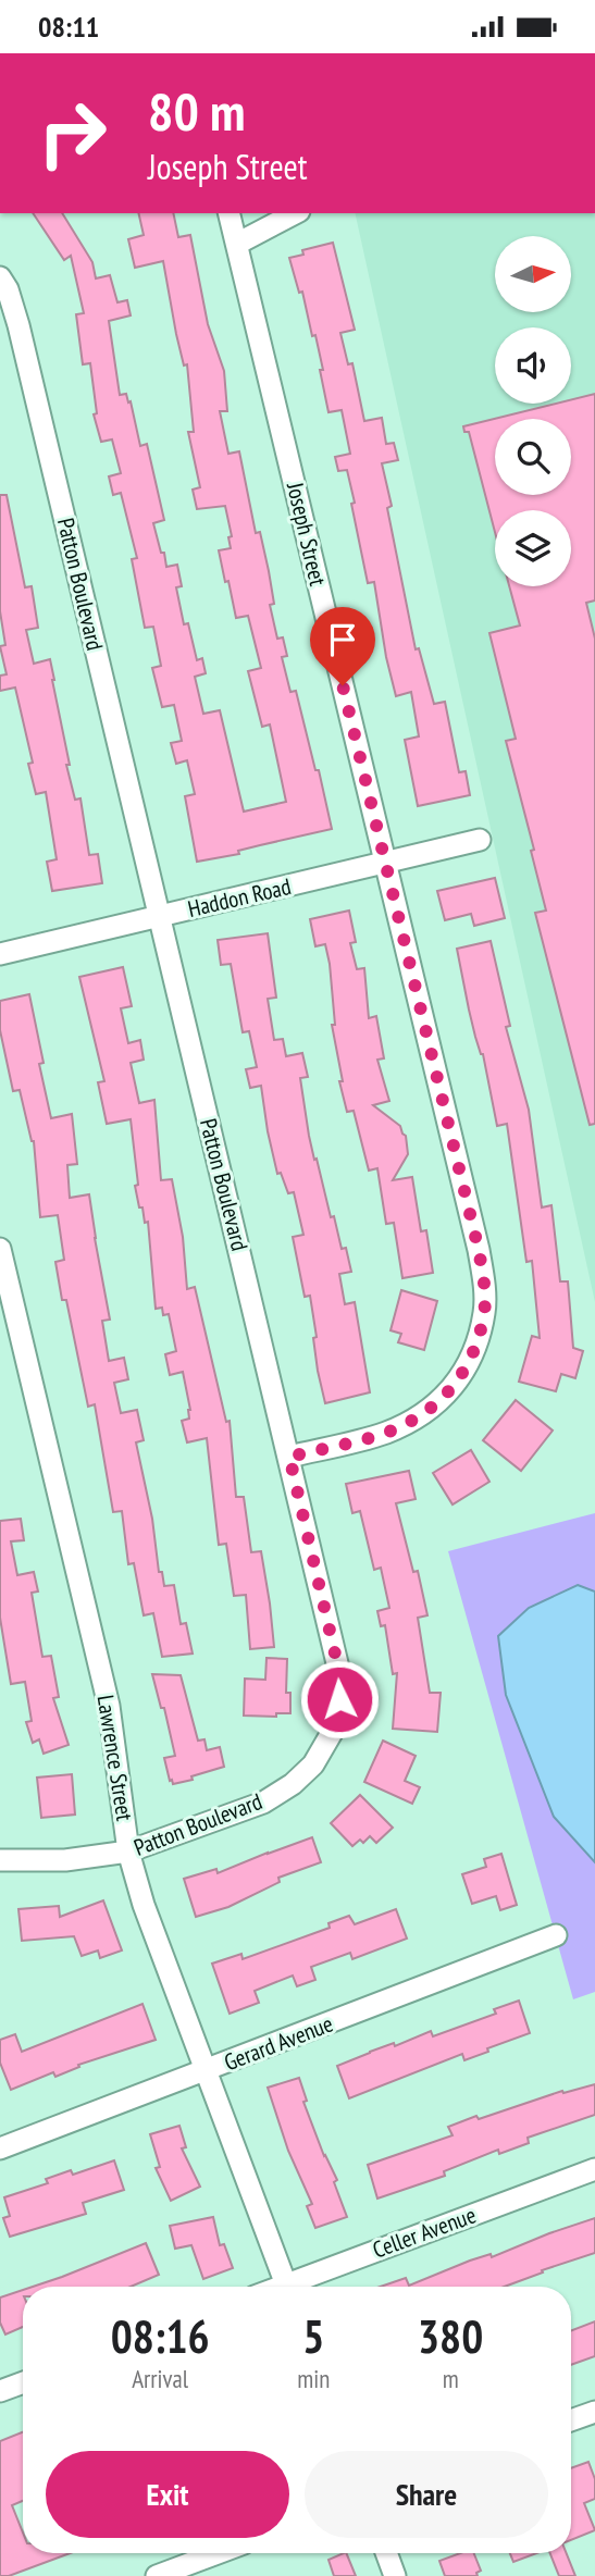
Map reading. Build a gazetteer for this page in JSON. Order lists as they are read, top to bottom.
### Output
{
  "streets": {
    "street": [
      "Joseph Street",
      "Patton Boulevard",
      "Haddon Road",
      "Lawrence Street",
      "Gerard Avenue",
      "Celler Avenue"
    ]
  },
  "crossings": [
    ["Joseph Street", "Patton Boulevard"],
    ["Joseph Street", "Haddon Road"],
    ["Patton Boulevard", "Haddon Road"],
    ["Patton Boulevard", "Lawrence Street"],
    ["Lawrence Street", "Gerard Avenue"]
  ],
  "north": "right",
  "page": {
    "status": "08:11",
    "turn": ["80 m", "Joseph Street"],
    "eta": [
      "08:16",
      "Arrival",
      "5",
      "min",
      "380",
      "m"
    ],
    "buttons": ["Exit", "Share"]
  }
}
